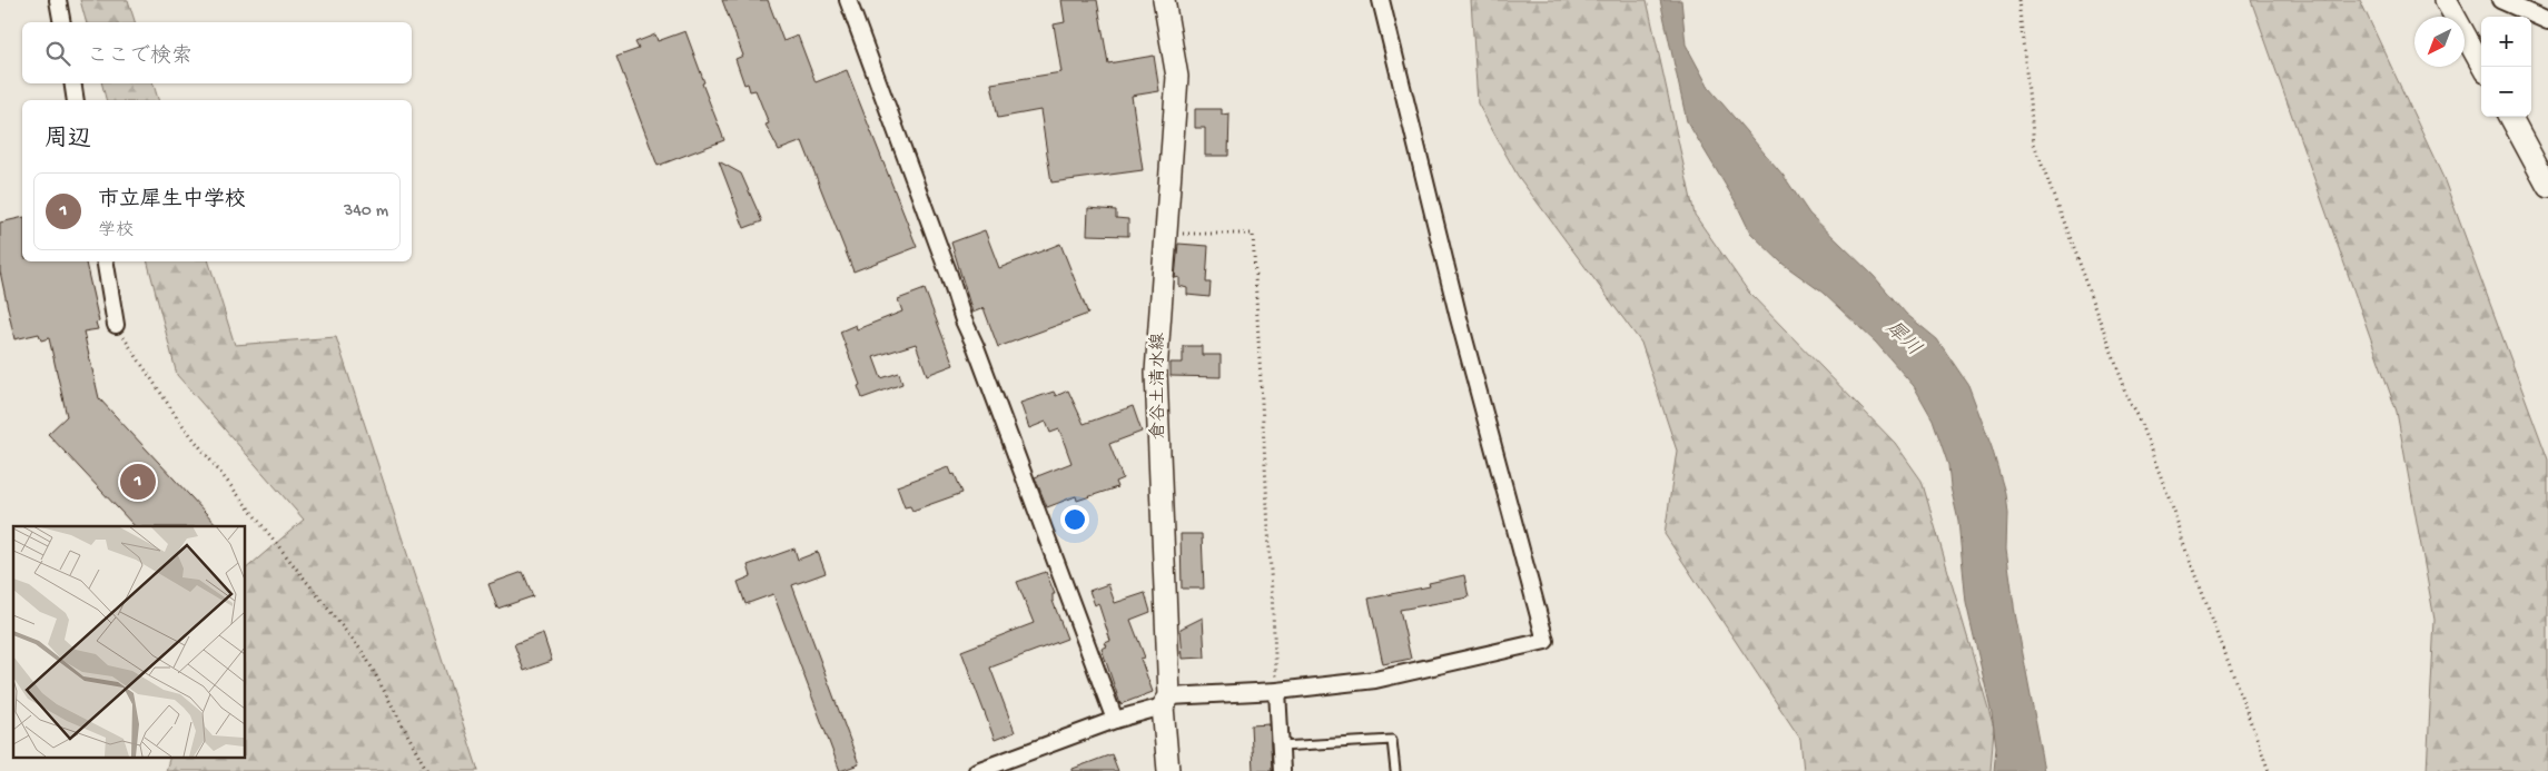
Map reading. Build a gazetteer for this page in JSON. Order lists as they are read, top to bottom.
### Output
{
  "streets": {
    "main road": ["倉谷土清水線"]
  },
  "water": ["犀川"],
  "north": "bottom left",
  "page": {
    "map_buttons": ["+", "−"],
    "search": "ここで検索",
    "heading": "周辺",
    "list": [
      {
        "mark": "1",
        "name": "市立犀生中学校",
        "note": "学校",
        "value": "340 m"
      }
    ],
    "pins": "1"
  }
}
